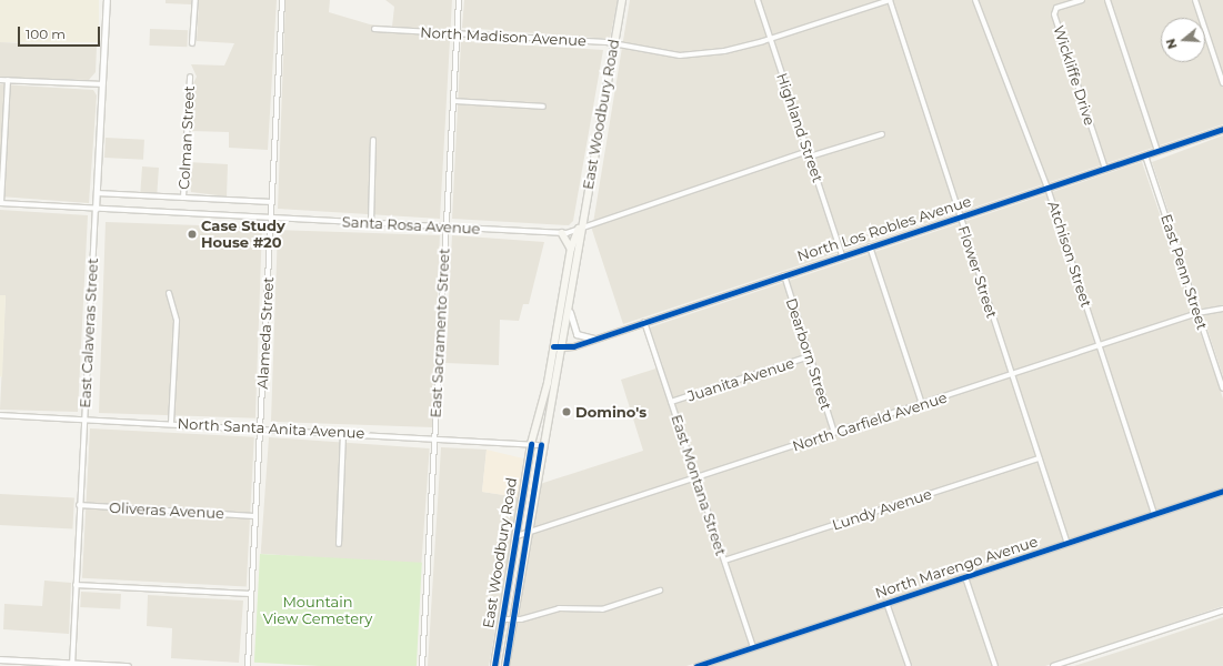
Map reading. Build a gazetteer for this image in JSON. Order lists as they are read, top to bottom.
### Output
{
  "streets": {
    "main road": ["East Woodbury Road"],
    "street": [
      "North Madison Avenue",
      "Wickliffe Drive",
      "Highland Street",
      "Colman Street",
      "Santa Rosa Avenue",
      "North Los Robles Avenue",
      "Atchison Street",
      "Flower Street",
      "East Penn Street",
      "East Calaveras Street",
      "Alameda Street",
      "East Sacramento Street",
      "Dearborn Street",
      "Juanita Avenue",
      "North Garfield Avenue",
      "North Santa Anita Avenue",
      "East Montana Street",
      "Lundy Avenue",
      "Oliveras Avenue",
      "North Marengo Avenue"
    ]
  },
  "crossings": [
    ["North Madison Avenue", "East Woodbury Road"],
    ["North Madison Avenue", "Highland Street"],
    ["North Madison Avenue", "Flower Street"],
    ["North Madison Avenue", "East Sacramento Street"],
    ["Wickliffe Drive", "North Los Robles Avenue"],
    ["East Woodbury Road", "Santa Rosa Avenue"],
    ["East Woodbury Road", "North Los Robles Avenue"],
    ["East Woodbury Road", "North Garfield Avenue"],
    ["East Woodbury Road", "North Santa Anita Avenue"],
    ["Highland Street", "Santa Rosa Avenue"],
    ["Highland Street", "North Los Robles Avenue"],
    ["Santa Rosa Avenue", "East Calaveras Street"],
    ["Santa Rosa Avenue", "Alameda Street"],
    ["Santa Rosa Avenue", "East Sacramento Street"],
    ["North Los Robles Avenue", "Atchison Street"],
    ["North Los Robles Avenue", "Flower Street"],
    ["North Los Robles Avenue", "East Penn Street"],
    ["North Los Robles Avenue", "Dearborn Street"],
    ["North Los Robles Avenue", "East Montana Street"],
    ["Atchison Street", "North Garfield Avenue"],
    ["Atchison Street", "North Marengo Avenue"],
    ["Flower Street", "North Garfield Avenue"],
    ["Flower Street", "Lundy Avenue"],
    ["Flower Street", "North Marengo Avenue"],
    ["East Penn Street", "North Garfield Avenue"],
    ["East Calaveras Street", "North Santa Anita Avenue"],
    ["East Calaveras Street", "Oliveras Avenue"],
    ["Alameda Street", "North Santa Anita Avenue"],
    ["Alameda Street", "Oliveras Avenue"],
    ["East Sacramento Street", "North Santa Anita Avenue"],
    ["Dearborn Street", "Juanita Avenue"],
    ["Dearborn Street", "North Garfield Avenue"],
    ["Juanita Avenue", "East Montana Street"],
    ["North Garfield Avenue", "East Montana Street"],
    ["East Montana Street", "Lundy Avenue"],
    ["East Montana Street", "North Marengo Avenue"]
  ],
  "parks": ["Mountain View Cemetery"],
  "places": ["Case Study House #20", "Domino's"],
  "scale_bar": "100 m",
  "north": "left"
}
